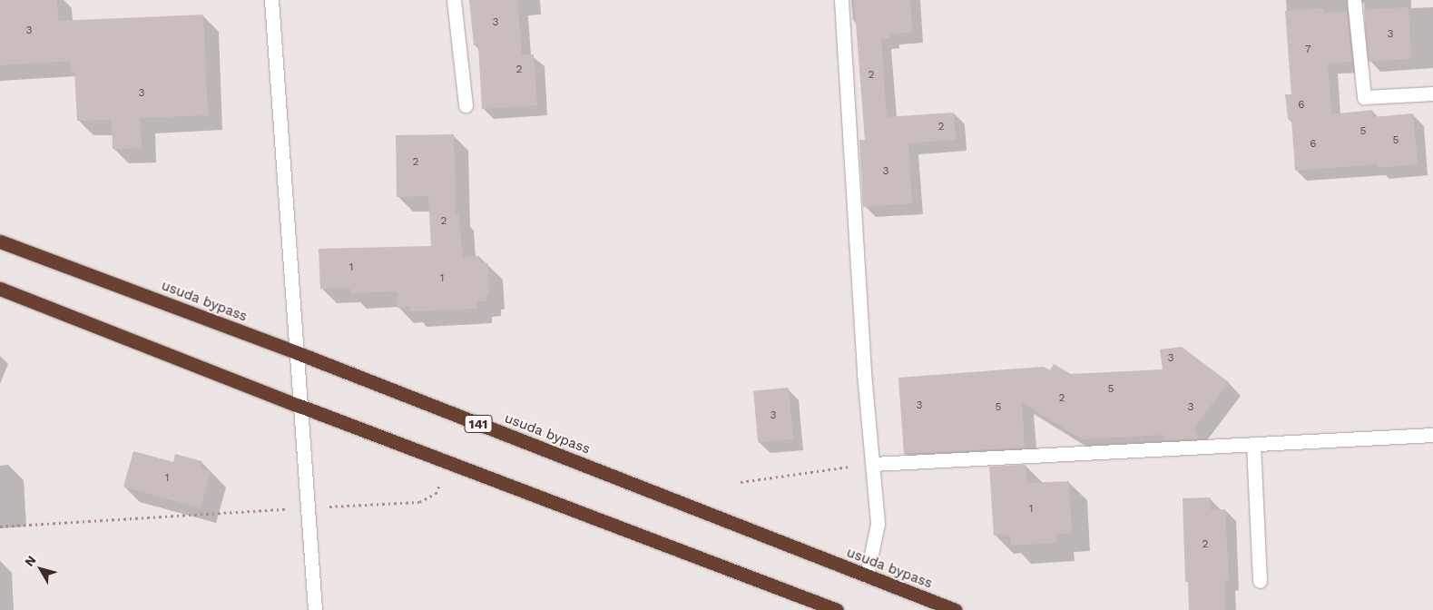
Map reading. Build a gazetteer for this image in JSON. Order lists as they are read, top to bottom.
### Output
{
  "streets": {
    "highway": ["usuda bypass", "141"]
  },
  "house_numbers": [
    "3",
    "3",
    "3",
    "7",
    "2",
    "2",
    "3",
    "6",
    "2",
    "5",
    "5",
    "6",
    "2",
    "3",
    "2",
    "1",
    "1",
    "3",
    "5",
    "2",
    "3",
    "5",
    "3",
    "3",
    "1",
    "1",
    "2"
  ],
  "north": "top left"
}
